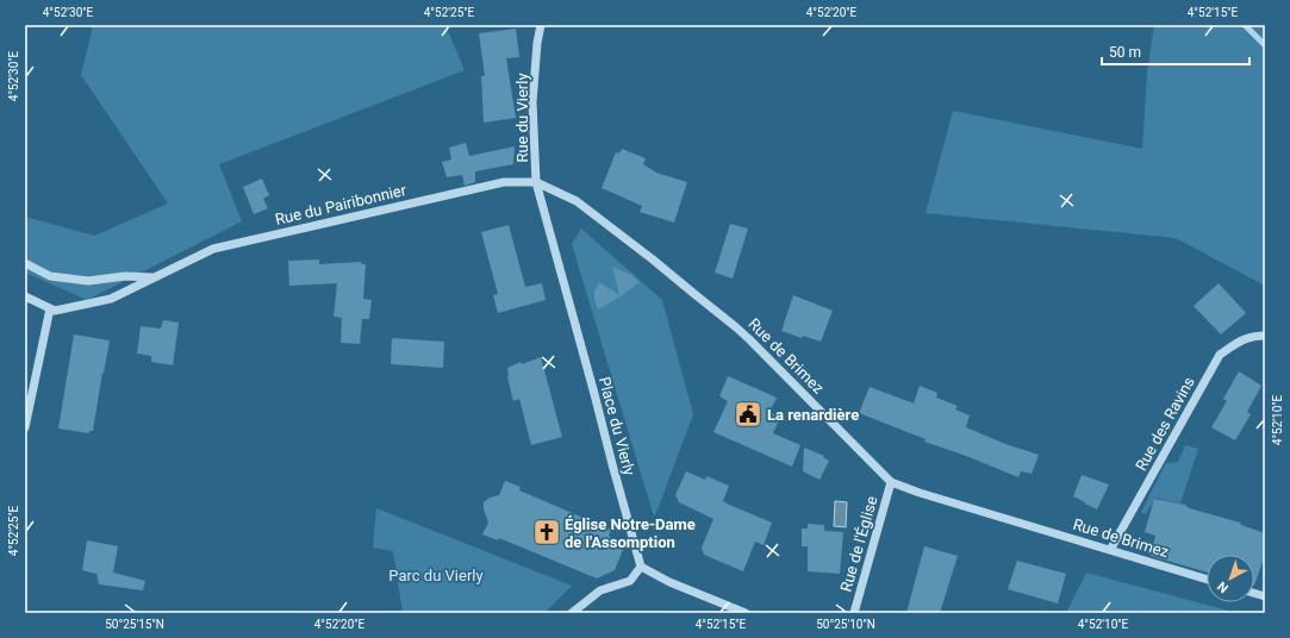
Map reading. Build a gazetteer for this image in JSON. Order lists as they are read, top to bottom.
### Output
{
  "streets": {
    "street": [
      "Rue du Vierly",
      "Rue du Pairibonnier",
      "Rue de Brimez",
      "Rue des Ravins",
      "Place du Vierly",
      "Rue de l'Église"
    ]
  },
  "crossings": [
    ["Rue du Vierly", "Rue du Pairibonnier"],
    ["Rue du Vierly", "Rue de Brimez"],
    ["Rue du Vierly", "Place du Vierly"],
    ["Rue du Pairibonnier", "Rue de Brimez"],
    ["Rue du Pairibonnier", "Place du Vierly"],
    ["Rue de Brimez", "Rue des Ravins"],
    ["Rue de Brimez", "Place du Vierly"],
    ["Rue de Brimez", "Rue de l'Église"]
  ],
  "parks": ["Parc du Vierly"],
  "places": {
    "public building": ["La renardière"],
    "church": ["Église Notre-Dame de l'Assomption"]
  },
  "scale_bar": "50 m",
  "north": "bottom left",
  "coordinates": [
    "4°52'30\"E",
    "4°52'25\"E",
    "4°52'20\"E",
    "4°52'15\"E",
    "4°52'10\"E",
    "50°25'15\"N",
    "50°25'10\"N"
  ]
}
